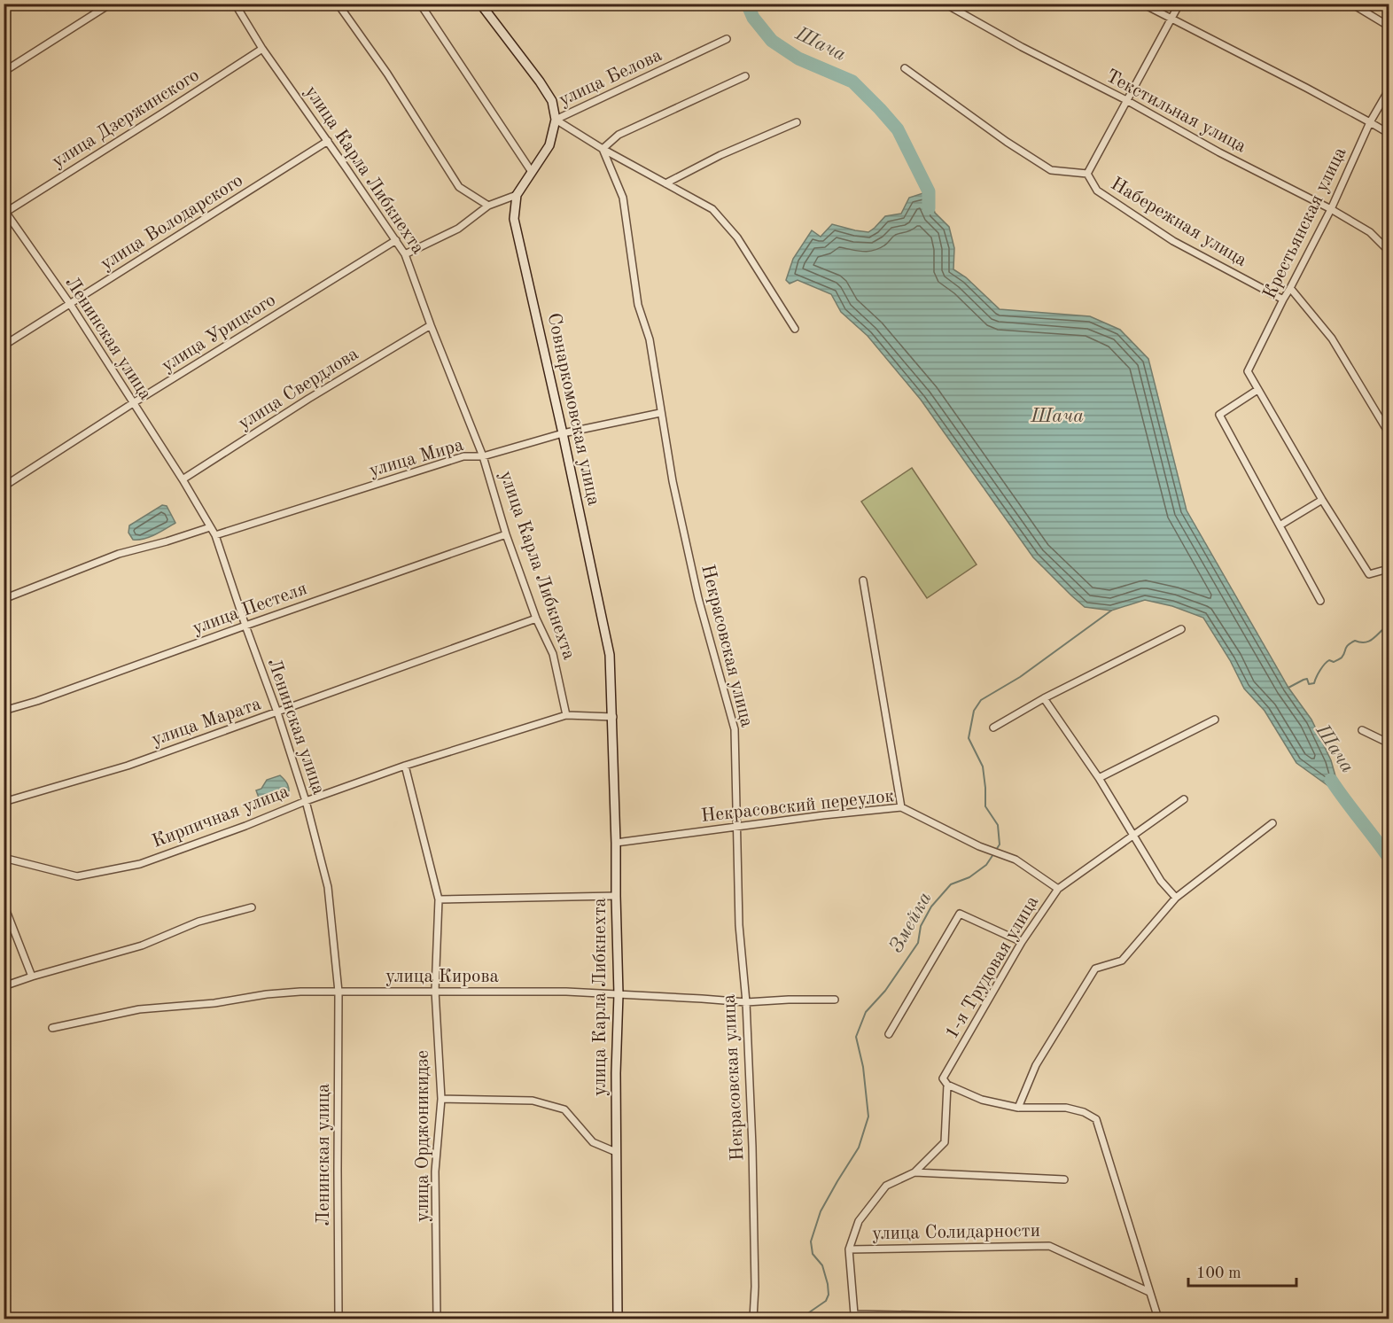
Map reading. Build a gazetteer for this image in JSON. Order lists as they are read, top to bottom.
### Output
{
  "streets": {
    "street": [
      "улица Белова",
      "Текстильная улица",
      "улица Дзержинского",
      "улица Карла Либкнехта",
      "улица Володарского",
      "Набережная улица",
      "Крестьянская улица",
      "улица Урицкого",
      "Ленинская улица",
      "улица Свердлова",
      "Совнаркомовская улица",
      "улица Мира",
      "улица Пестеля",
      "Некрасовская улица",
      "улица Марата",
      "Некрасовский переулок",
      "Кирпичная улица",
      "1-я Трудовая улица",
      "улица Кирова",
      "улица Орджоникидзе",
      "улица Солидарности"
    ]
  },
  "crossings": [
    ["улица Белова", "Некрасовская улица"],
    ["Текстильная улица", "Крестьянская улица"],
    ["улица Дзержинского", "улица Карла Либкнехта"],
    ["улица Дзержинского", "Ленинская улица"],
    ["улица Карла Либкнехта", "улица Володарского"],
    ["улица Карла Либкнехта", "улица Урицкого"],
    ["улица Карла Либкнехта", "улица Свердлова"],
    ["улица Карла Либкнехта", "Совнаркомовская улица"],
    ["улица Карла Либкнехта", "улица Мира"],
    ["улица Карла Либкнехта", "улица Пестеля"],
    ["улица Карла Либкнехта", "улица Марата"],
    ["улица Карла Либкнехта", "Некрасовский переулок"],
    ["улица Карла Либкнехта", "Кирпичная улица"],
    ["улица Карла Либкнехта", "улица Кирова"],
    ["улица Володарского", "Ленинская улица"],
    ["Набережная улица", "Крестьянская улица"],
    ["улица Урицкого", "Ленинская улица"],
    ["Ленинская улица", "улица Свердлова"],
    ["Ленинская улица", "улица Мира"],
    ["Ленинская улица", "улица Пестеля"],
    ["Ленинская улица", "улица Марата"],
    ["Ленинская улица", "Кирпичная улица"],
    ["Ленинская улица", "улица Кирова"],
    ["Совнаркомовская улица", "улица Мира"],
    ["улица Мира", "Некрасовская улица"],
    ["Некрасовская улица", "Некрасовский переулок"],
    ["Некрасовская улица", "улица Кирова"],
    ["Некрасовский переулок", "1-я Трудовая улица"],
    ["Кирпичная улица", "улица Орджоникидзе"],
    ["улица Кирова", "улица Орджоникидзе"]
  ],
  "water": ["Шача", "Змейка"],
  "scale_bar": "100 m"
}
